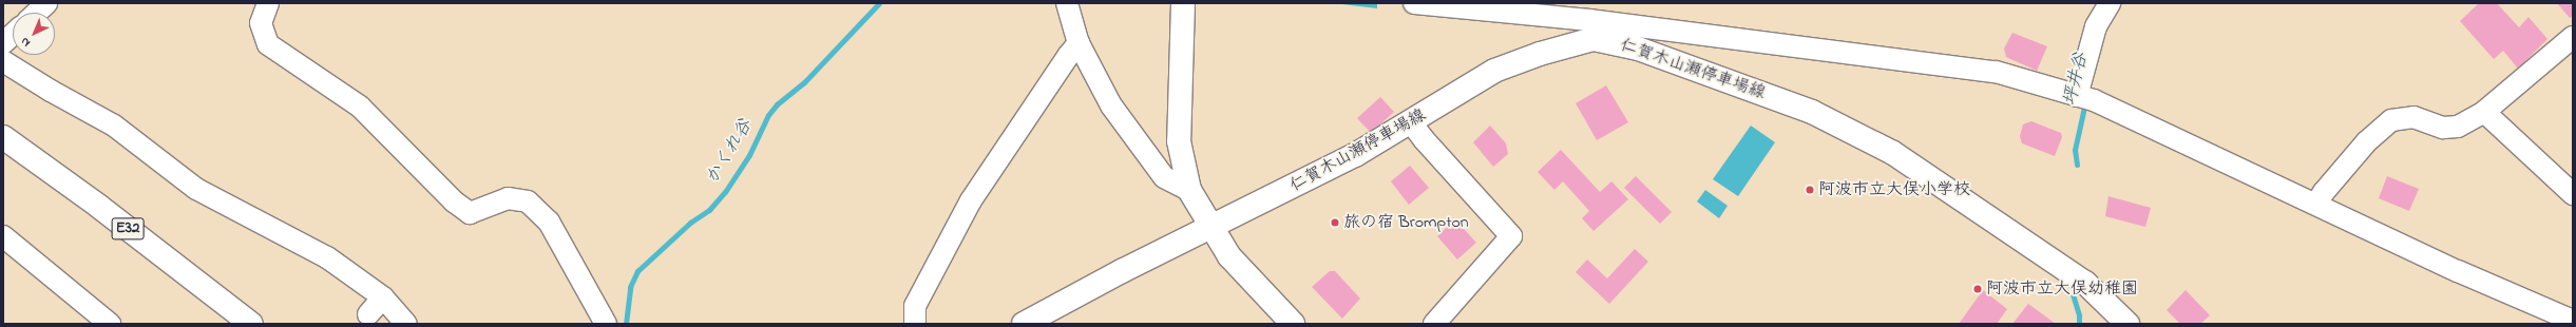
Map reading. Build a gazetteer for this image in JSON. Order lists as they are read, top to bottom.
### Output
{
  "streets": {
    "main road": ["仁賀木山瀬停車場線", "E32"]
  },
  "water": ["坪井谷", "かくれ谷"],
  "places": ["阿波市立大俣小学校", "旅の宿 Brompton", "阿波市立大俣幼稚園"],
  "north": "bottom left"
}
